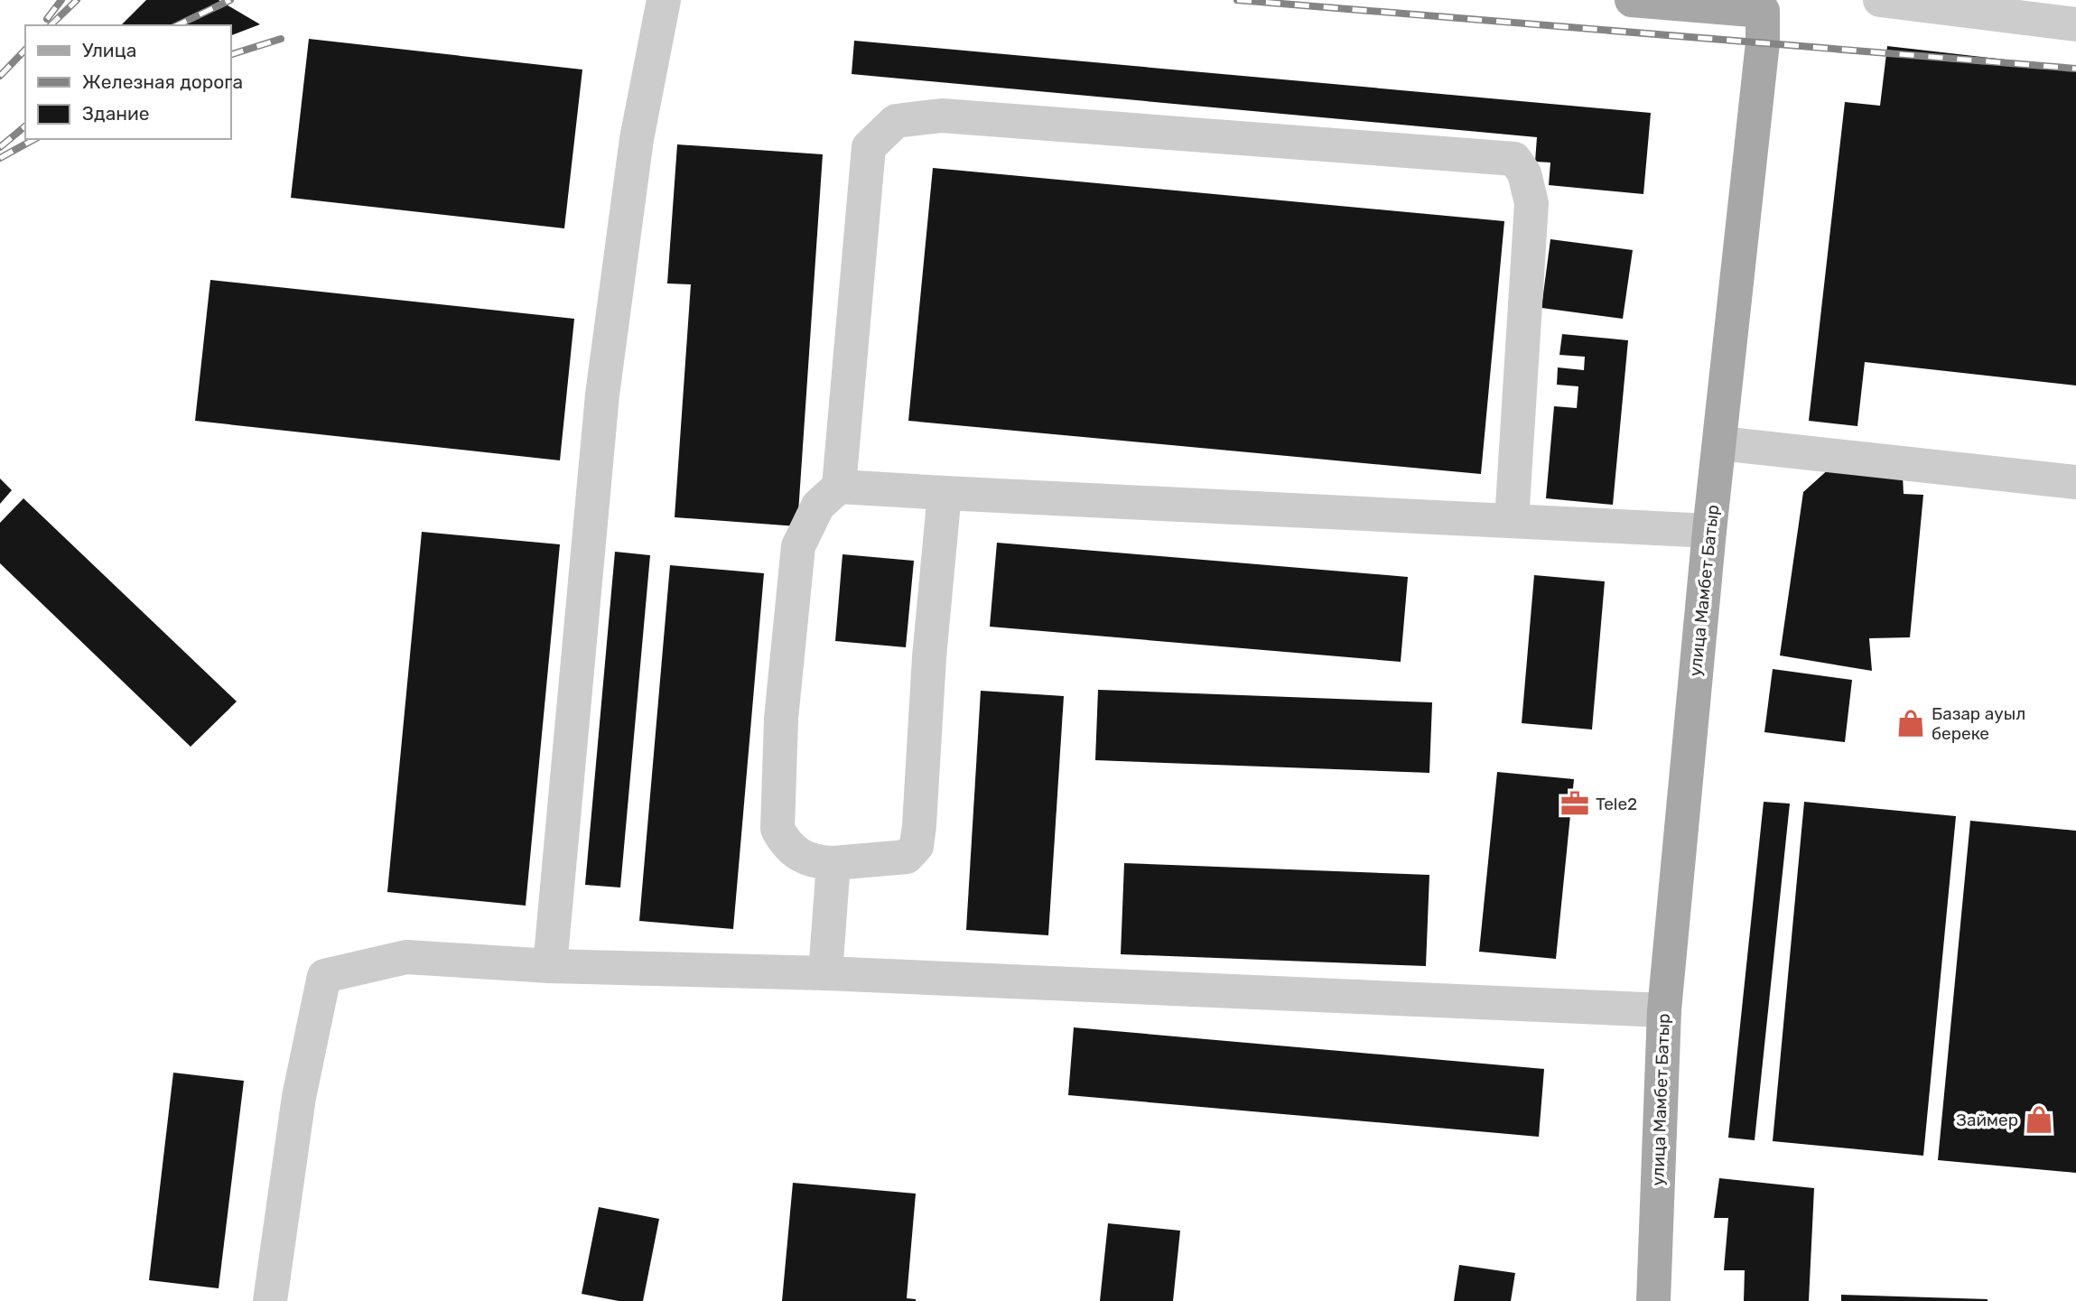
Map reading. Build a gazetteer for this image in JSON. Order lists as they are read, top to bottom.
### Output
{
  "streets": {
    "main road": ["улица Мамбет Батыр"]
  },
  "places": {
    "shop": ["Базар ауыл береке", "Займер"],
    "office": ["Tele2"]
  },
  "legend": ["Улица", "Железная дорога", "Здание"]
}
